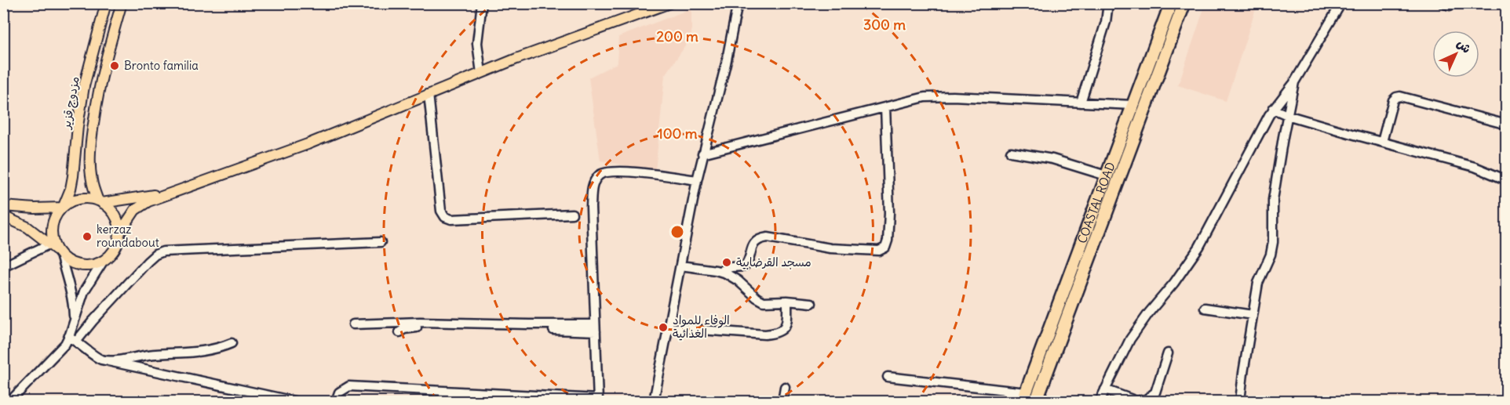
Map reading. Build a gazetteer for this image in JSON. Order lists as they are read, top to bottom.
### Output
{
  "streets": {
    "highway": ["COASTAL ROAD"],
    "main road": ["مزدوج قزير"]
  },
  "places": [
    "Bronto familia",
    "kerzaz roundabout",
    "مسجد القرضابية",
    "الوفاء للمواد الغذائية"
  ],
  "north": "top right",
  "rings": ["300 m", "200 m", "100 m"]
}
